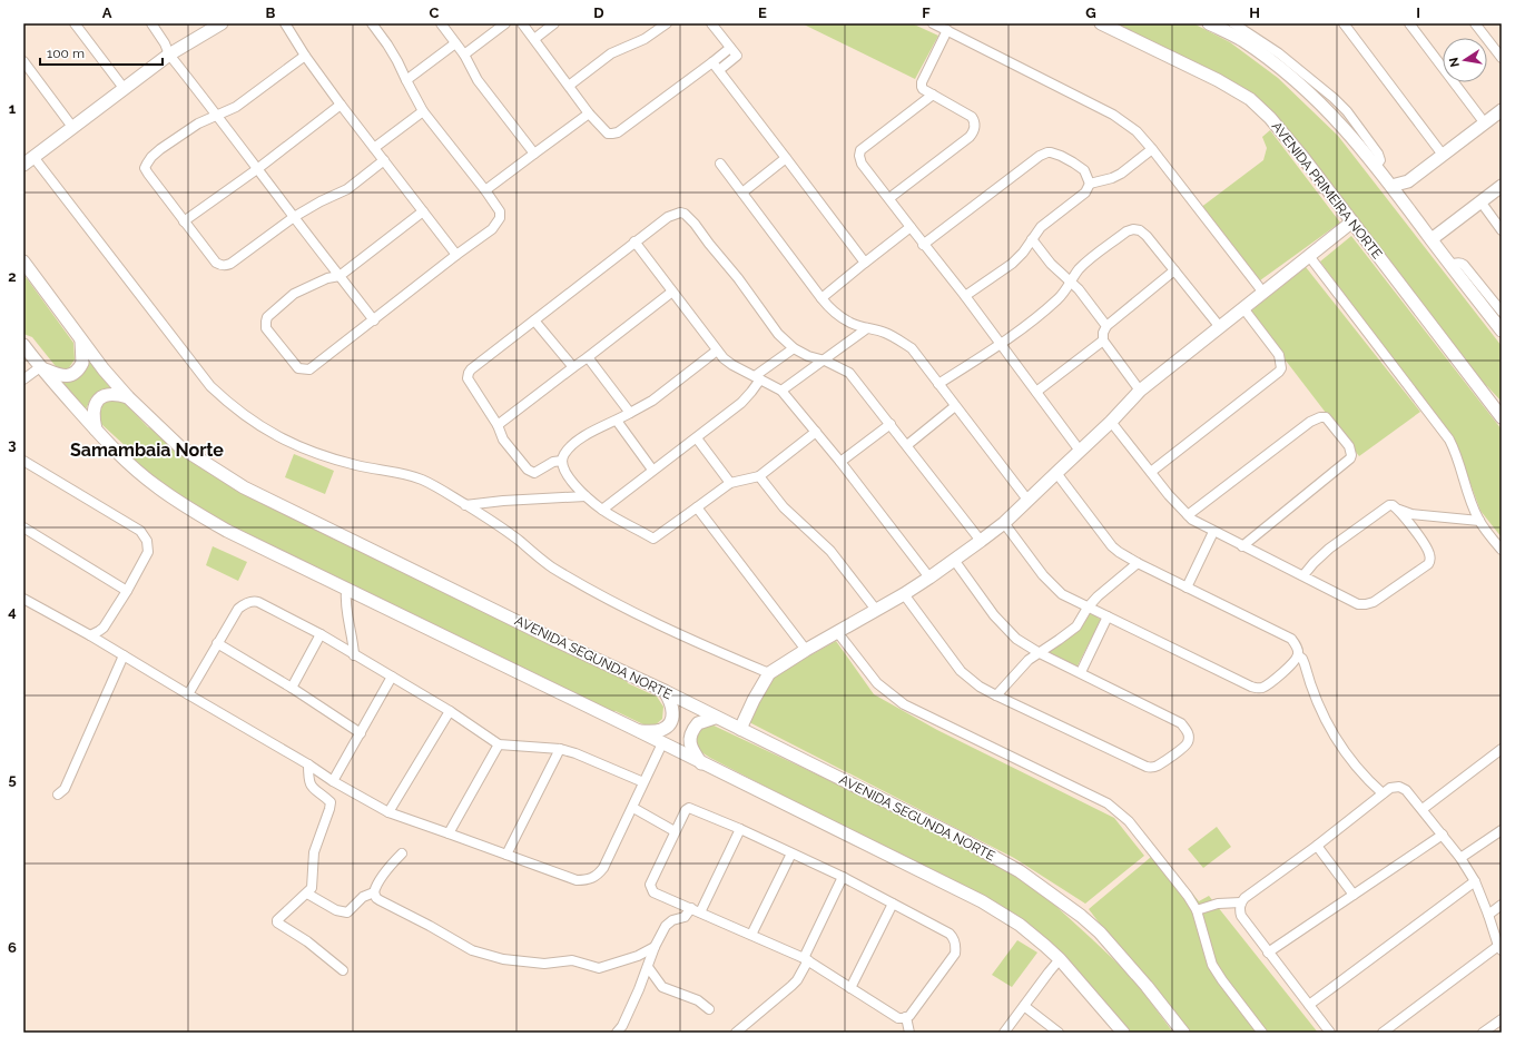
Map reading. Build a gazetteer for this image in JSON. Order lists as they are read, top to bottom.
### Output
{
  "streets": {
    "main road": ["AVENIDA PRIMEIRA NORTE", "AVENIDA SEGUNDA NORTE"]
  },
  "districts": ["Samambaia Norte"],
  "scale_bar": "100 m",
  "north": "left",
  "grid": {
    "columns": [
      "A",
      "B",
      "C",
      "D",
      "E",
      "F",
      "G",
      "H",
      "I"
    ],
    "rows": [
      "1",
      "2",
      "3",
      "4",
      "5",
      "6"
    ]
  }
}
